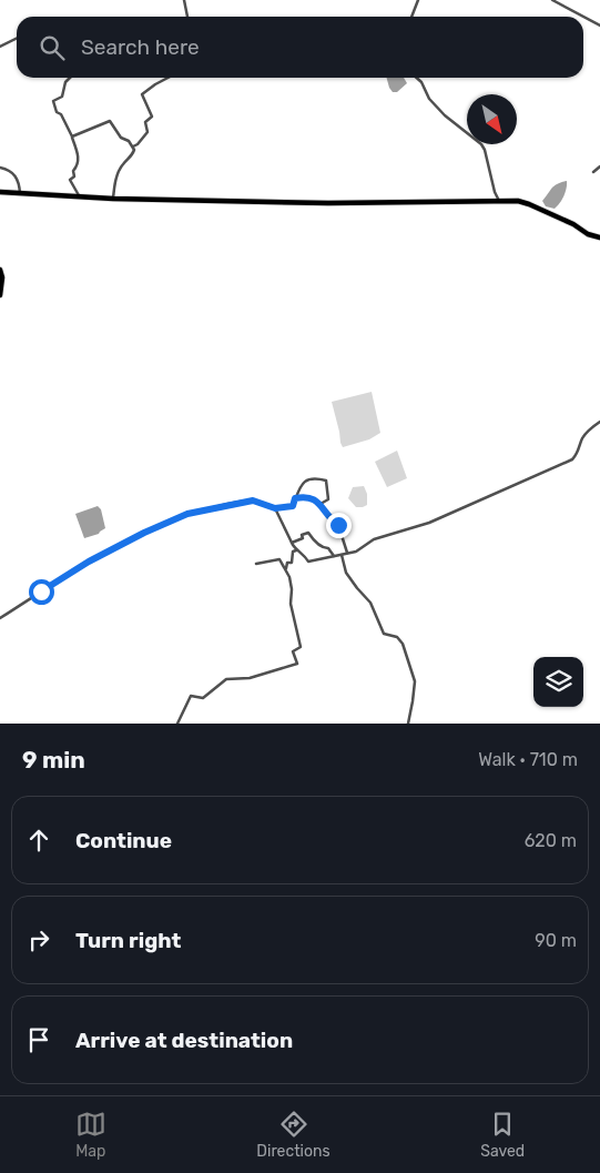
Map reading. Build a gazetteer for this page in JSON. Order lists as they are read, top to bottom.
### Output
{
  "north": "bottom right",
  "page": {
    "search": "Search here",
    "heading": ["9 min", "Walk · 710 m"],
    "list": [
      ["Continue", "620 m"],
      ["Turn right", "90 m"],
      "Arrive at destination"
    ],
    "nav": ["Map", "Directions", "Saved"]
  }
}
